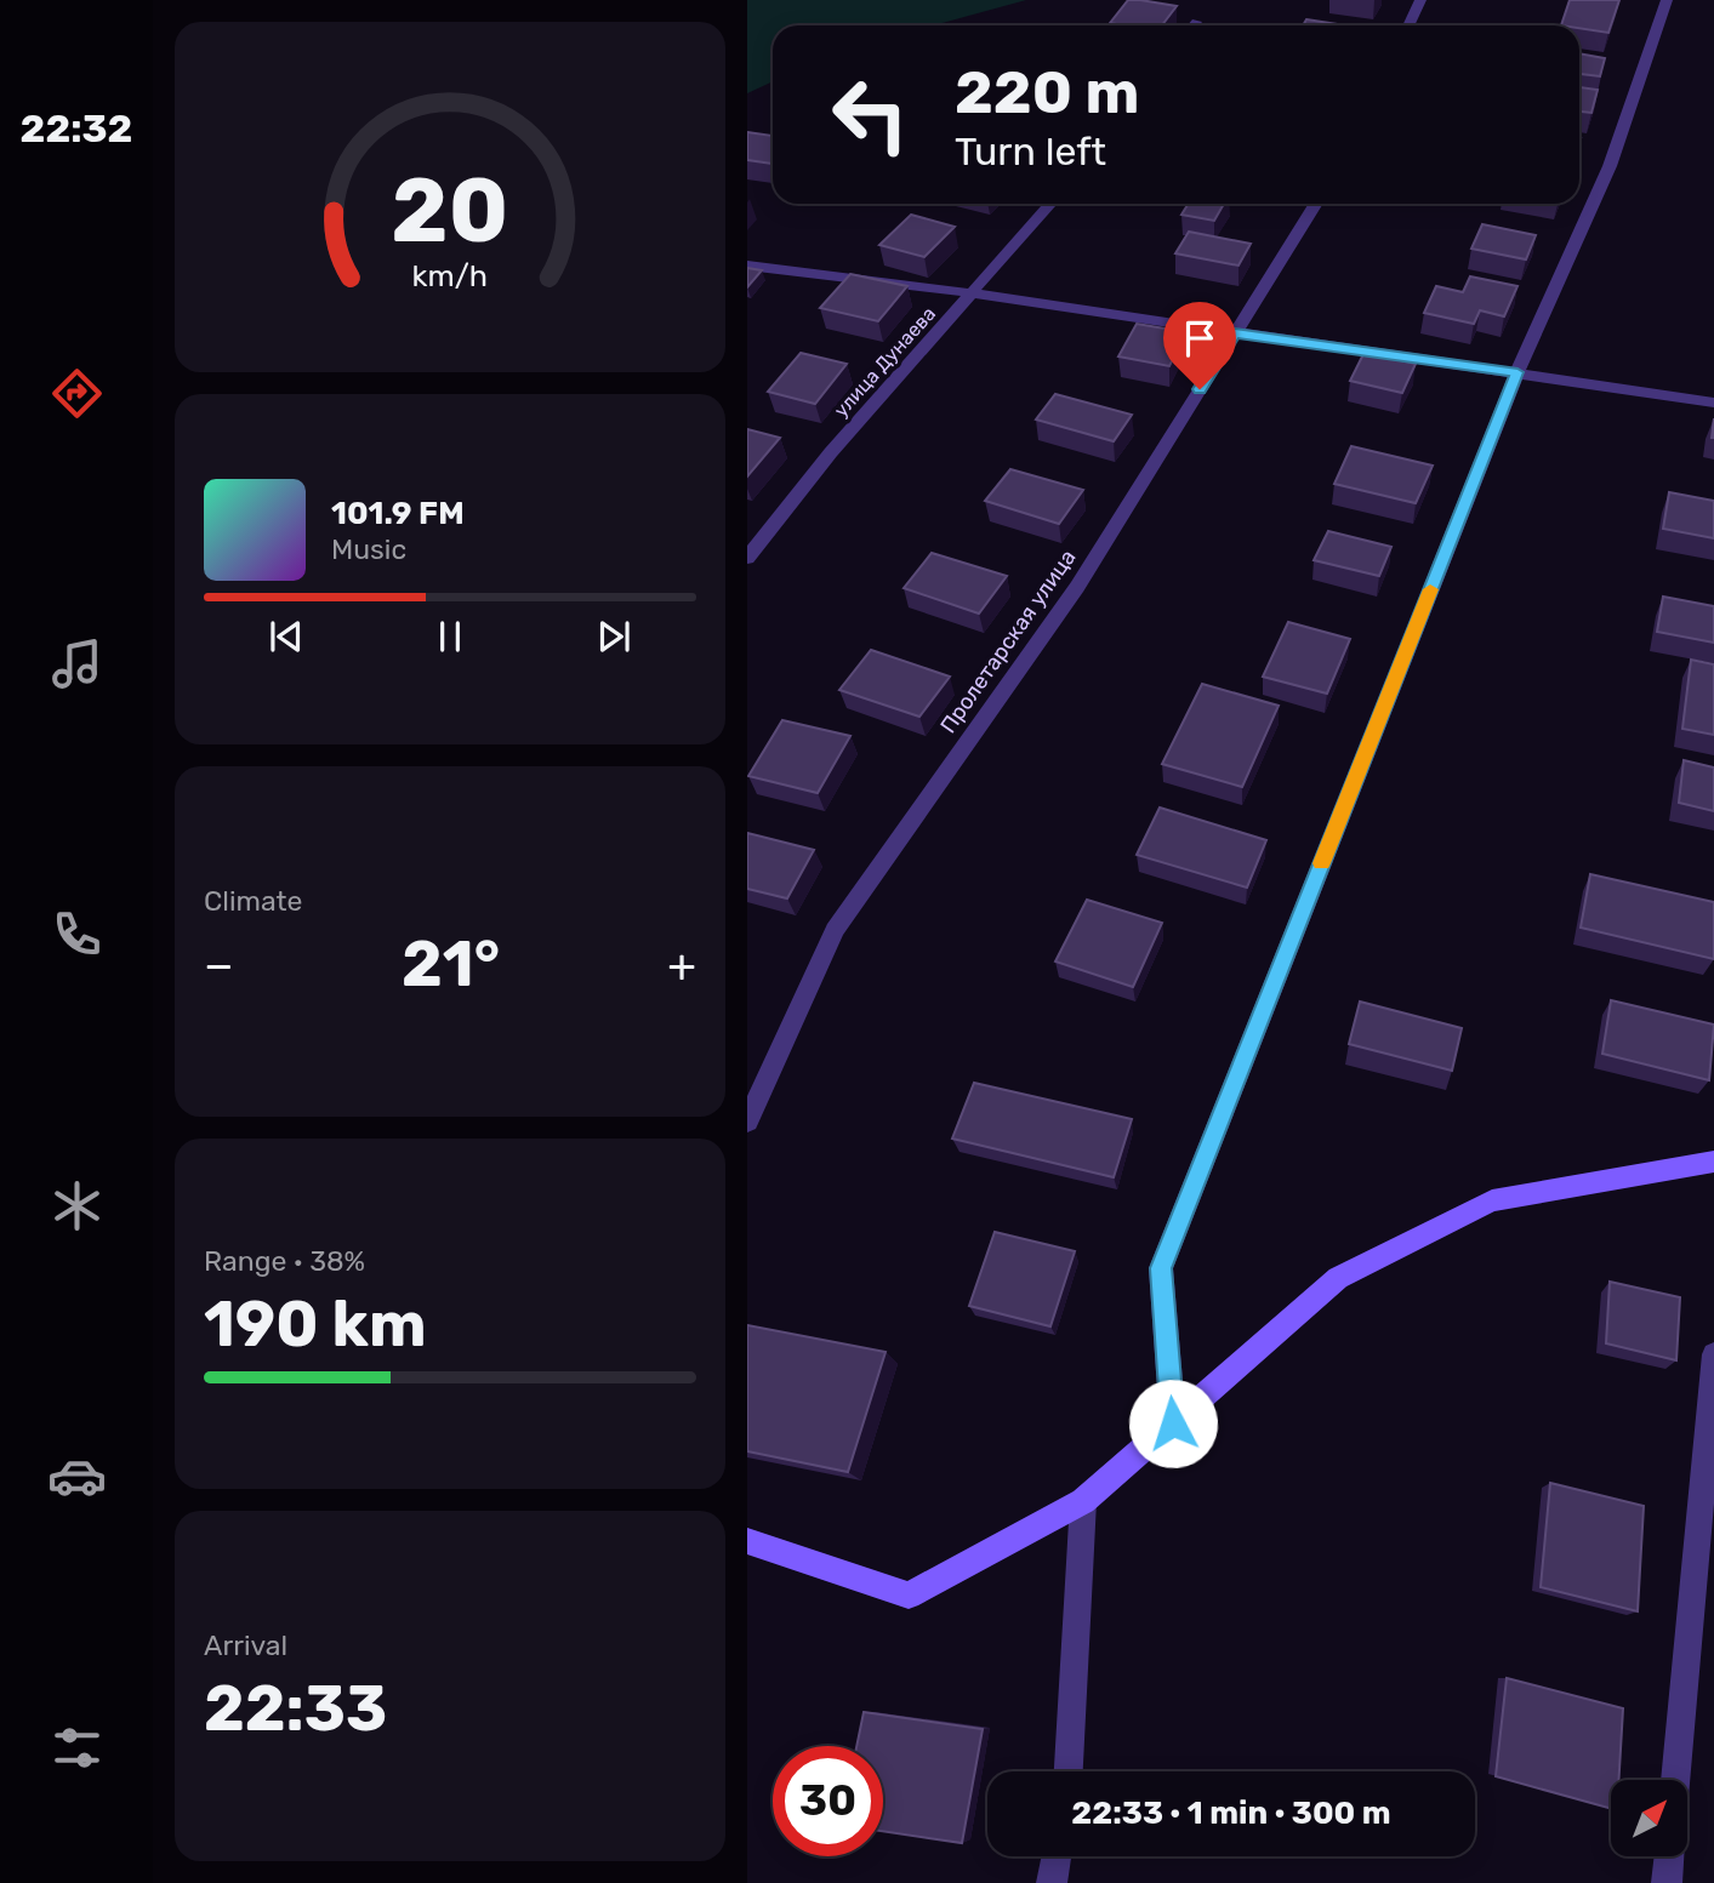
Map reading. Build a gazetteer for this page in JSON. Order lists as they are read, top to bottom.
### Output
{
  "streets": {
    "street": ["улица Дунаева", "Пролетарская улица"]
  },
  "north": "top right",
  "page": {
    "tabs": "22:32",
    "turn": ["220 m", "Turn left"],
    "song": ["101.9 FM", "Music"],
    "tile": [
      "Climate",
      ["Range · 38%", "190 km"],
      ["Arrival", "22:33"]
    ],
    "heat": ["−", "21°", "+"],
    "limit": "30",
    "trip": "22:33 · 1 min · 300 m",
    "gauge": ["20", "km/h"]
  }
}
